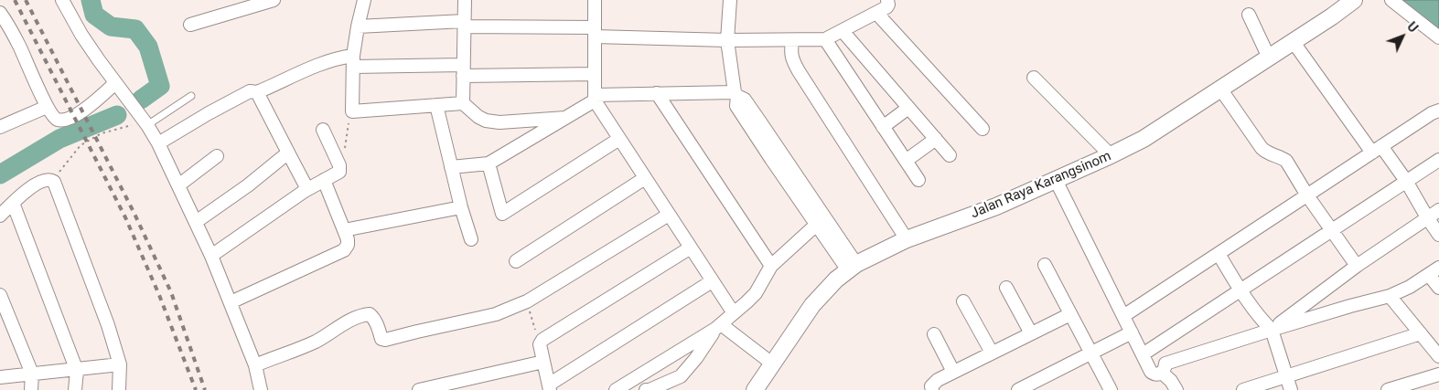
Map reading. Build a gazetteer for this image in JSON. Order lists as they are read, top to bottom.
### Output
{
  "streets": {
    "street": ["Jalan Raya Karangsinom"]
  },
  "north": "top right"
}
